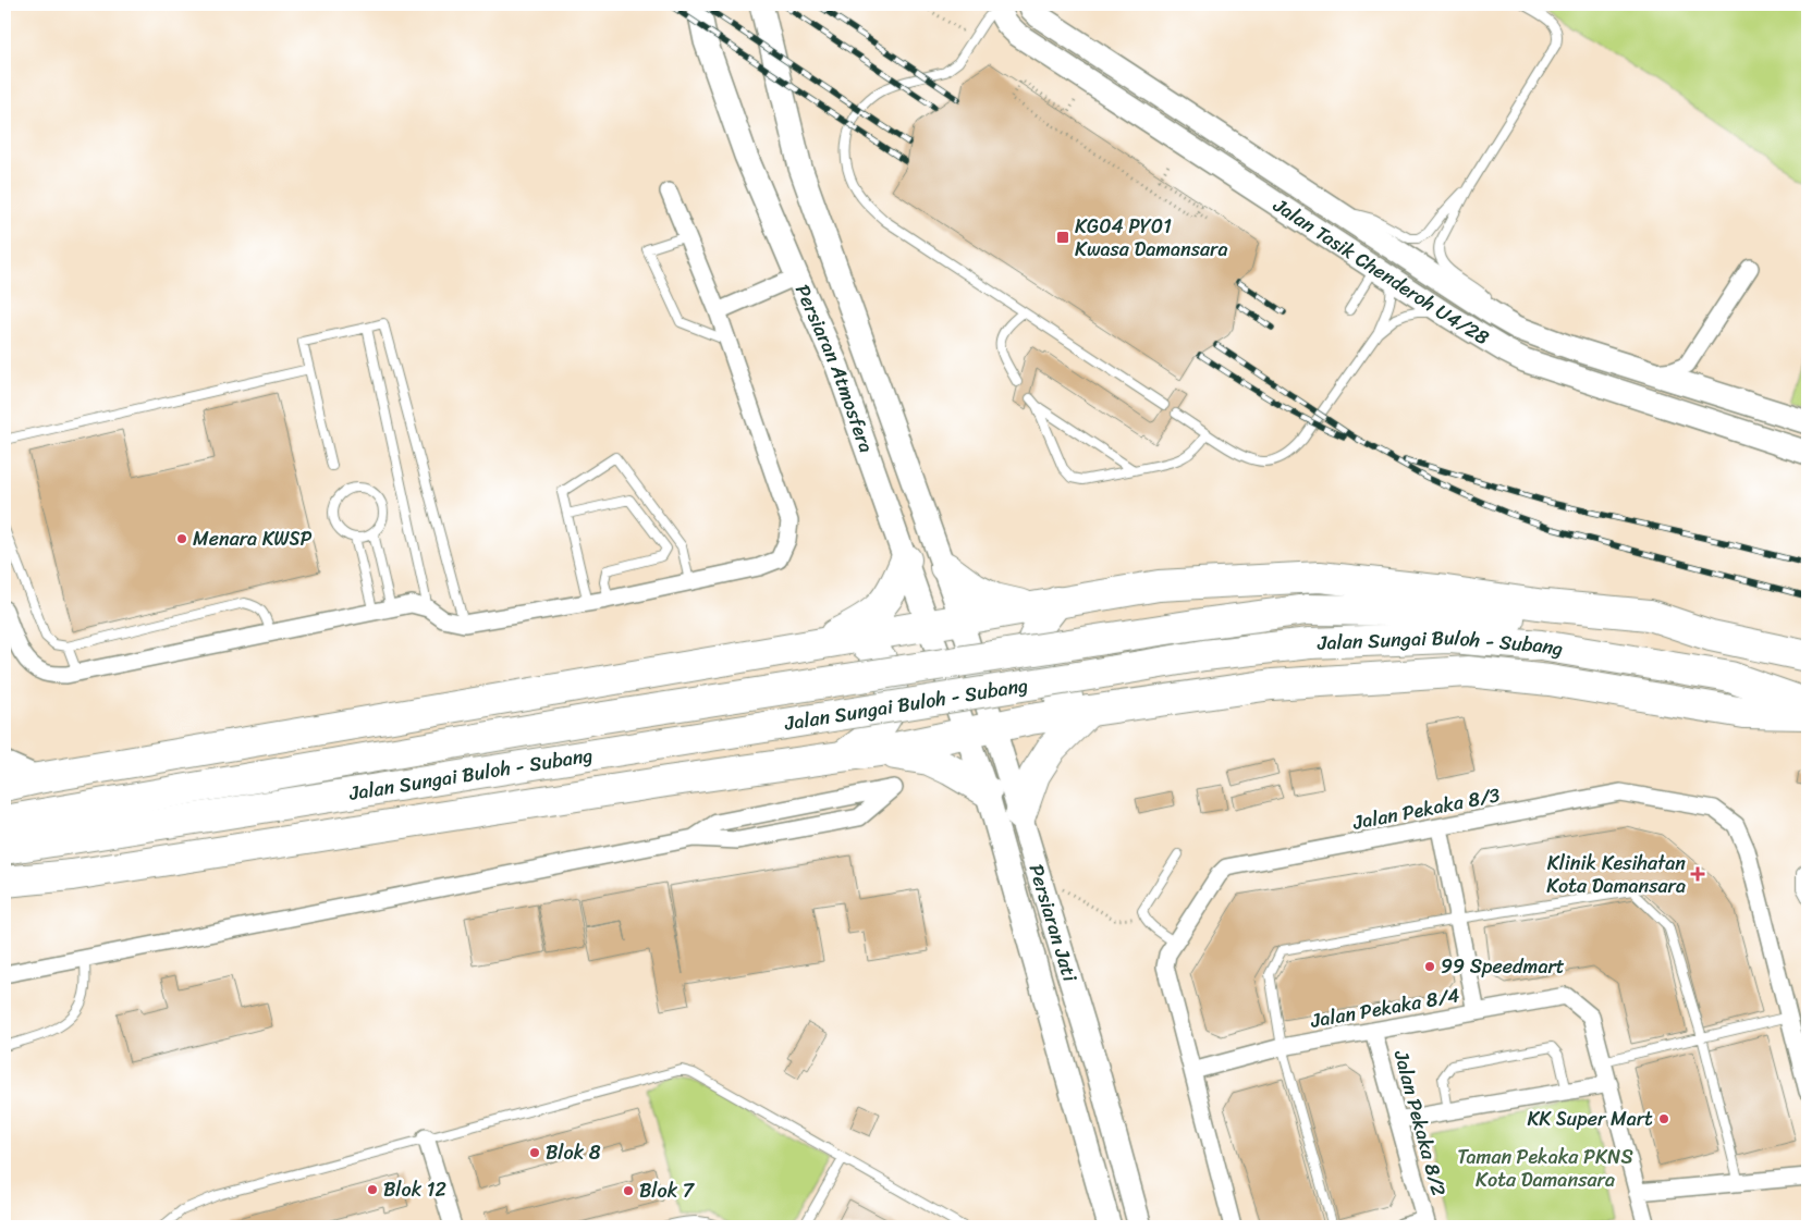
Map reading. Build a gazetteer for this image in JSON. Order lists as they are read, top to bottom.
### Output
{
  "streets": {
    "highway": ["Jalan Sungai Buloh - Subang"],
    "main road": ["Jalan Tasik Chenderoh U4/28", "Persiaran Atmosfera", "Persiaran Jati"],
    "street": ["Jalan Pekaka 8/3", "Jalan Pekaka 8/4", "Jalan Pekaka 8/2"]
  },
  "crossings": [
    ["Persiaran Atmosfera", "Jalan Sungai Buloh - Subang"],
    ["Persiaran Atmosfera", "Persiaran Jati"],
    ["Jalan Sungai Buloh - Subang", "Persiaran Jati"],
    ["Jalan Pekaka 8/3", "Jalan Pekaka 8/4"],
    ["Jalan Pekaka 8/4", "Jalan Pekaka 8/2"]
  ],
  "parks": ["Taman Pekaka PKNS Kota Damansara"],
  "places": {
    "transit": ["KG04 PY01 Kwasa Damansara"],
    "other": [
      "Menara KWSP",
      "99 Speedmart",
      "KK Super Mart",
      "Blok 8",
      "Blok 12",
      "Blok 7"
    ],
    "health": ["Klinik Kesihatan Kota Damansara"]
  }
}
